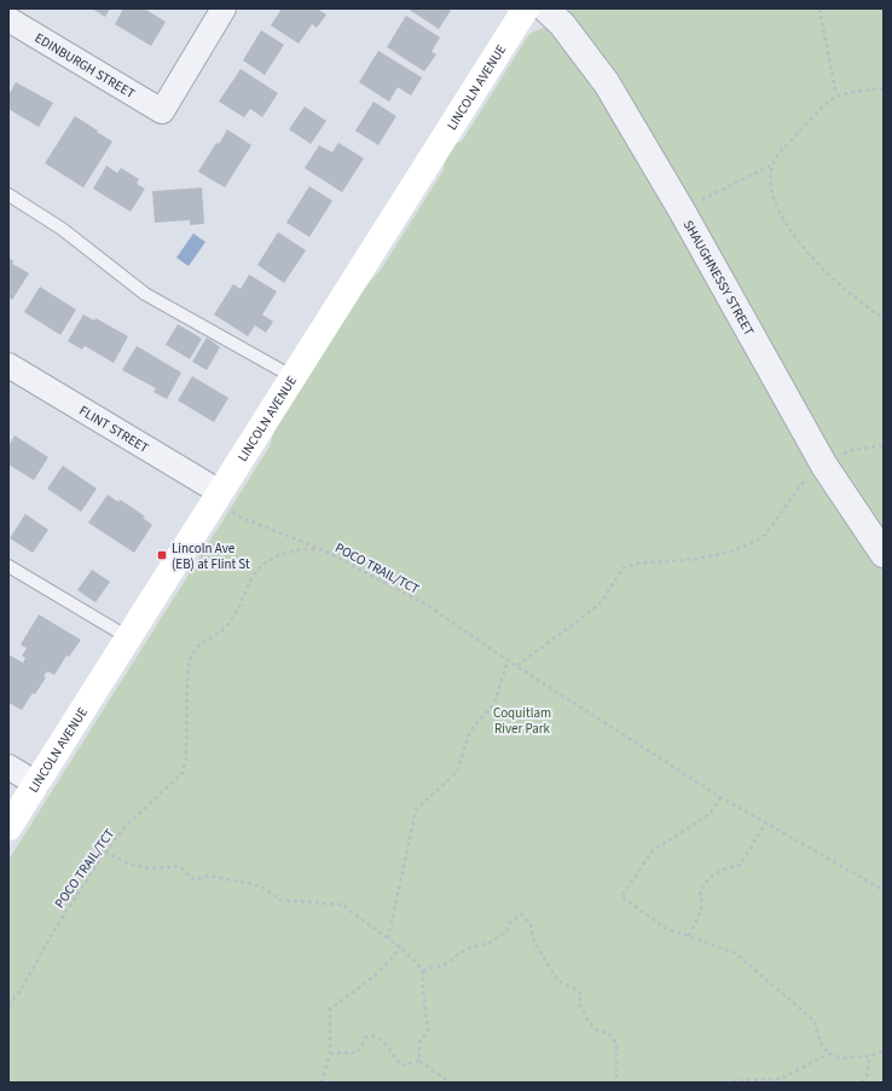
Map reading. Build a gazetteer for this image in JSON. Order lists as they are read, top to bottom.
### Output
{
  "streets": {
    "main road": ["LINCOLN AVENUE"],
    "street": ["EDINBURGH STREET", "SHAUGHNESSY STREET", "FLINT STREET"],
    "path": ["POCO TRAIL/TCT"]
  },
  "crossings": [
    ["LINCOLN AVENUE", "FLINT STREET"]
  ],
  "parks": ["Coquitlam River Park"],
  "places": {
    "transit": ["Lincoln Ave (EB) at Flint St"]
  }
}
